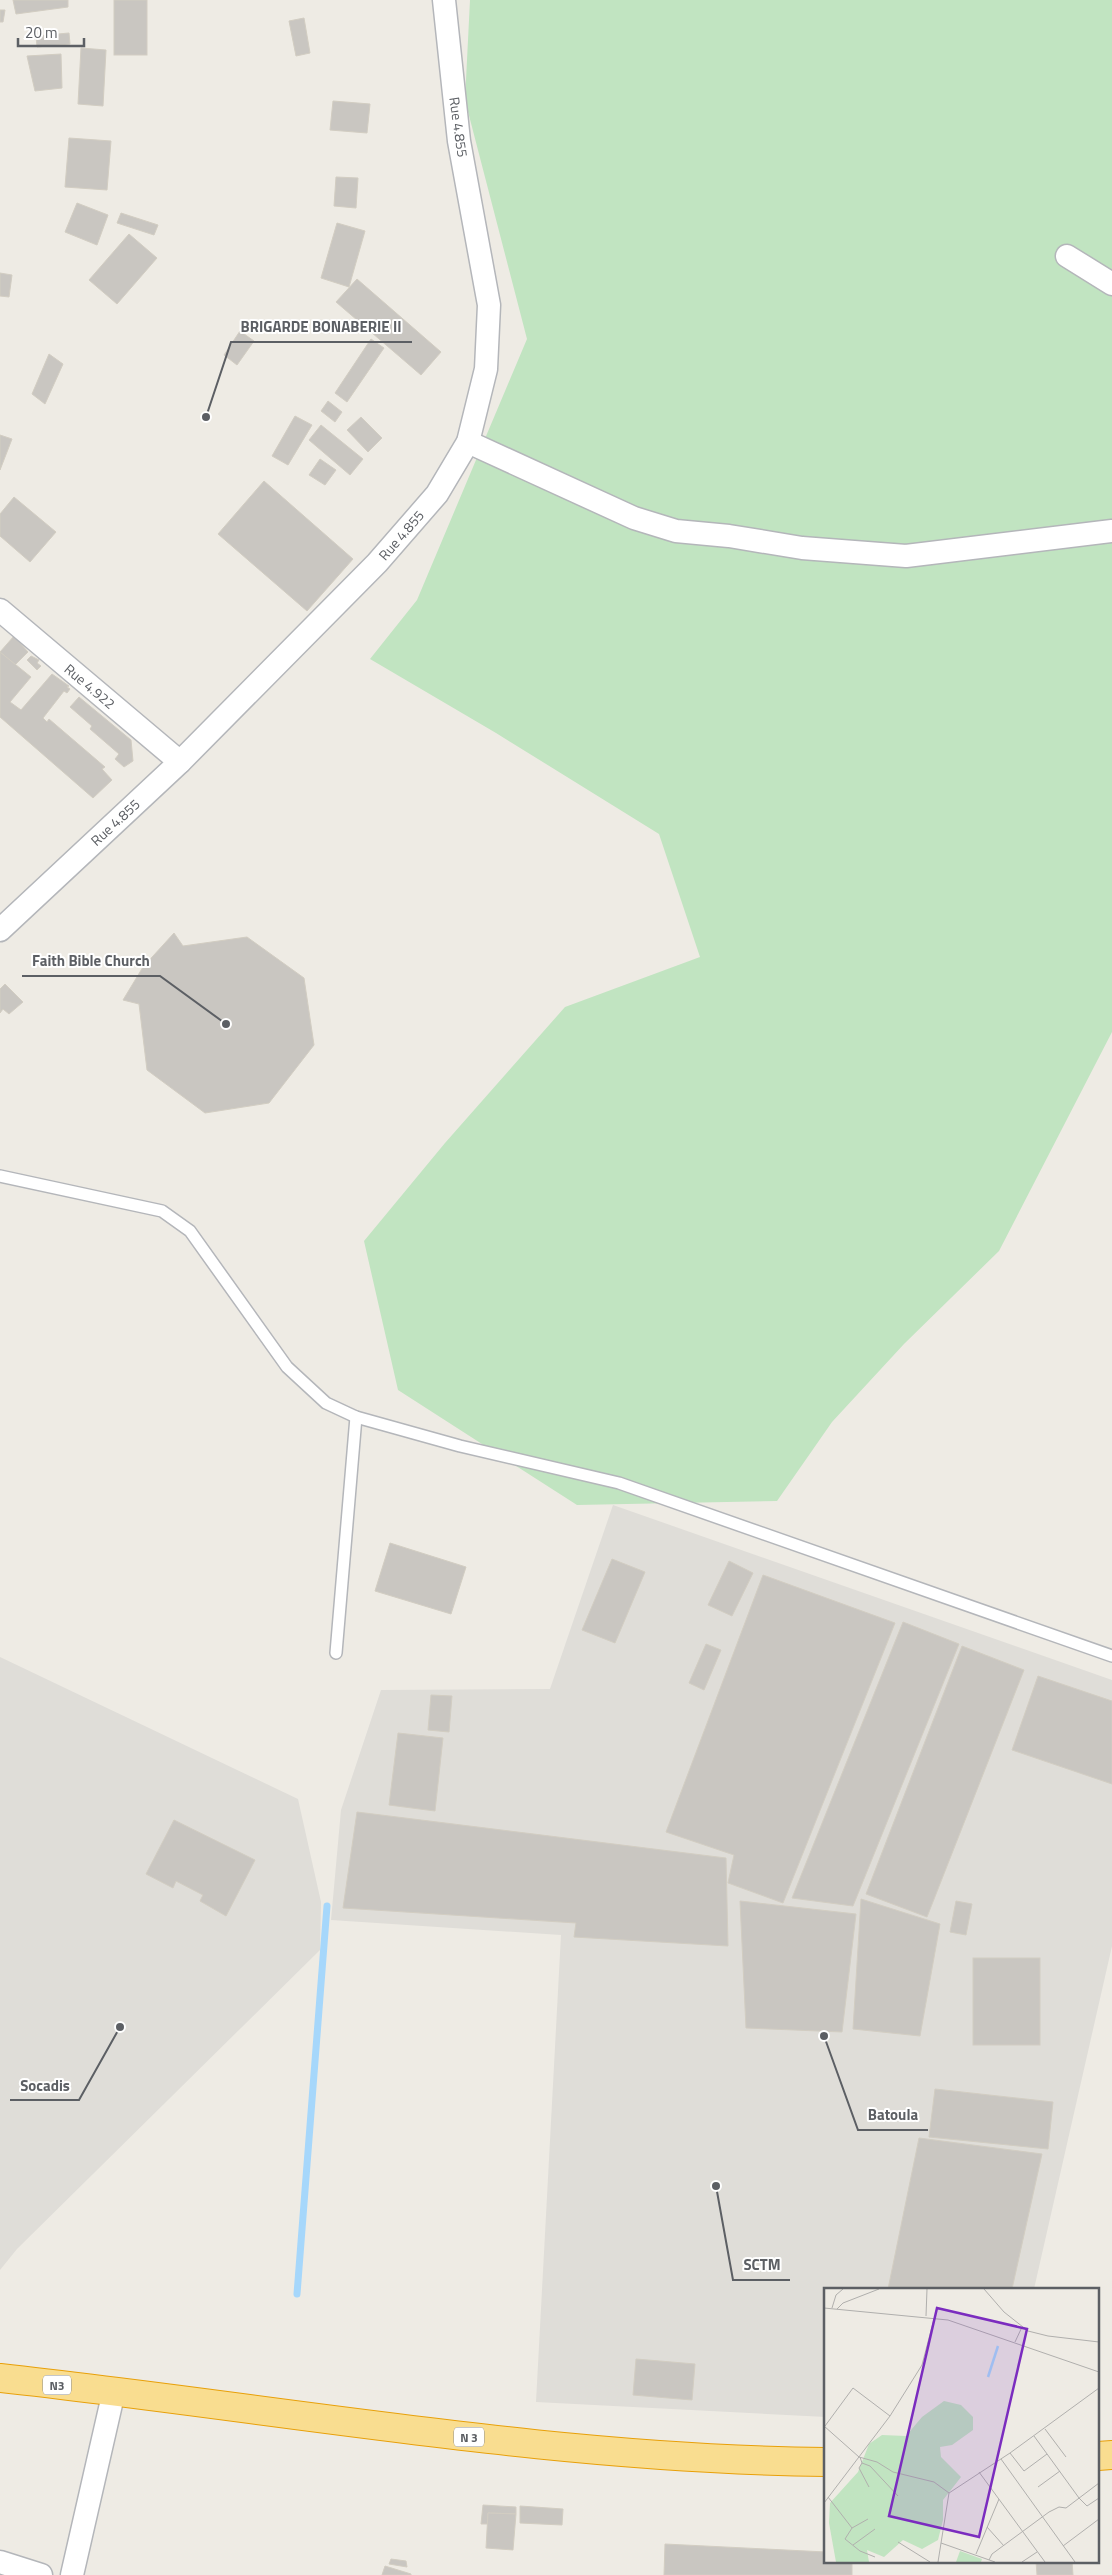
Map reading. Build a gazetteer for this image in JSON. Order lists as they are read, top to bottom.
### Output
{
  "streets": {
    "highway": ["N3", "N 3"],
    "street": ["Rue 4.855", "Rue 4.922"]
  },
  "crossings": [
    ["Rue 4.855", "Rue 4.922"],
    ["N3", "N 3"]
  ],
  "places": [
    "BRIGARDE BONABERIE II",
    "Faith Bible Church",
    "Socadis",
    "Batoula",
    "SCTM"
  ],
  "scale_bar": "20 m"
}
